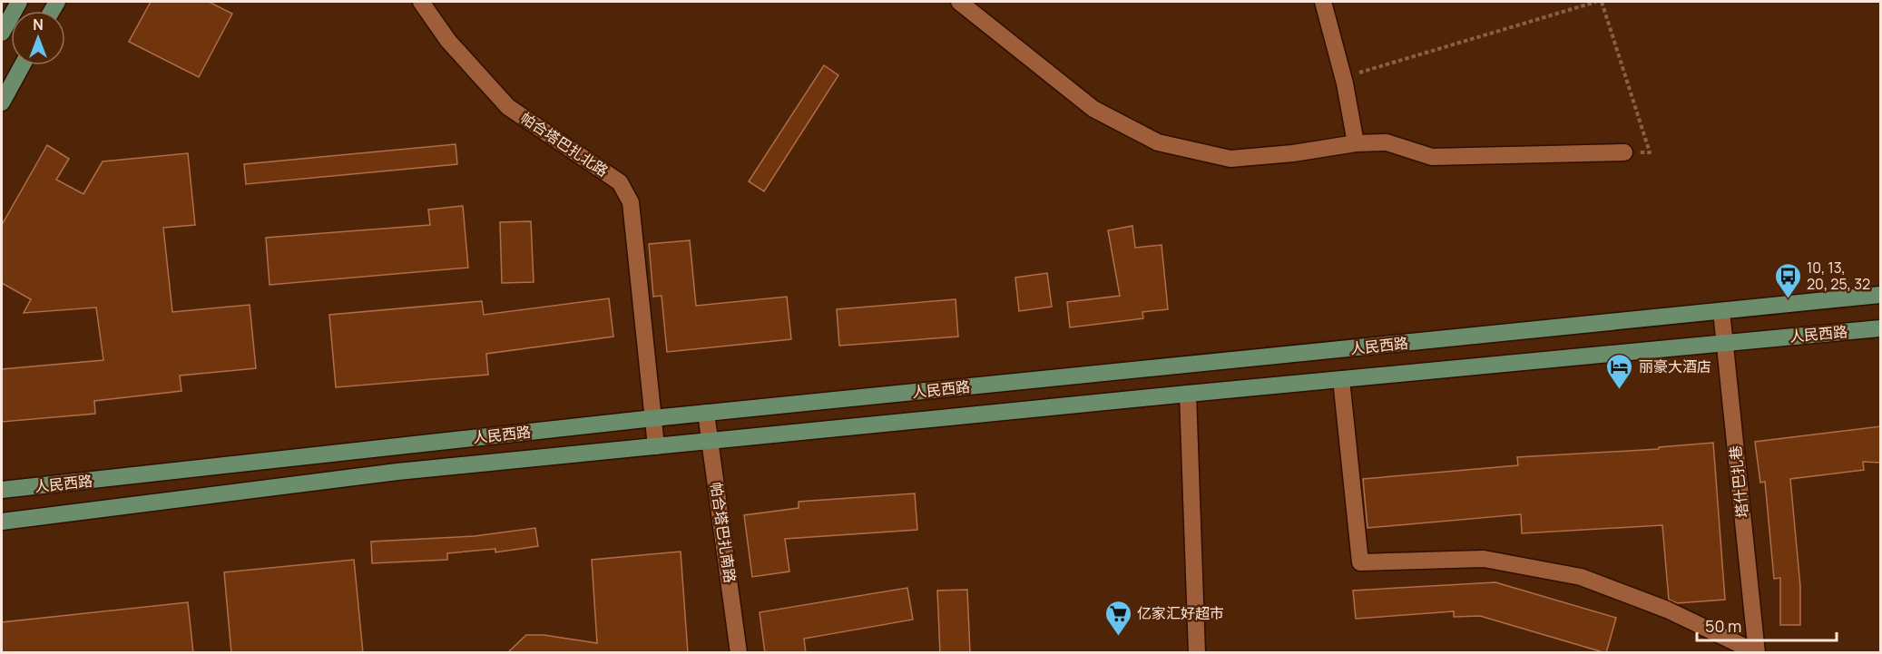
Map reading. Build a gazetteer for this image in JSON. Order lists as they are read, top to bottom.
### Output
{
  "streets": {
    "main road": ["人民西路"],
    "street": ["帕合塔巴扎北路", "塔什巴扎巷", "帕合塔巴扎南路"]
  },
  "crossings": [
    ["帕合塔巴扎北路", "人民西路"],
    ["人民西路", "塔什巴扎巷"],
    ["人民西路", "帕合塔巴扎南路"]
  ],
  "places": {
    "bus stop": ["10, 13, 20, 25, 32"],
    "hotel": ["丽豪大酒店"],
    "supermarket": ["亿家汇好超市"]
  },
  "scale_bar": "50 m",
  "north": "top"
}
